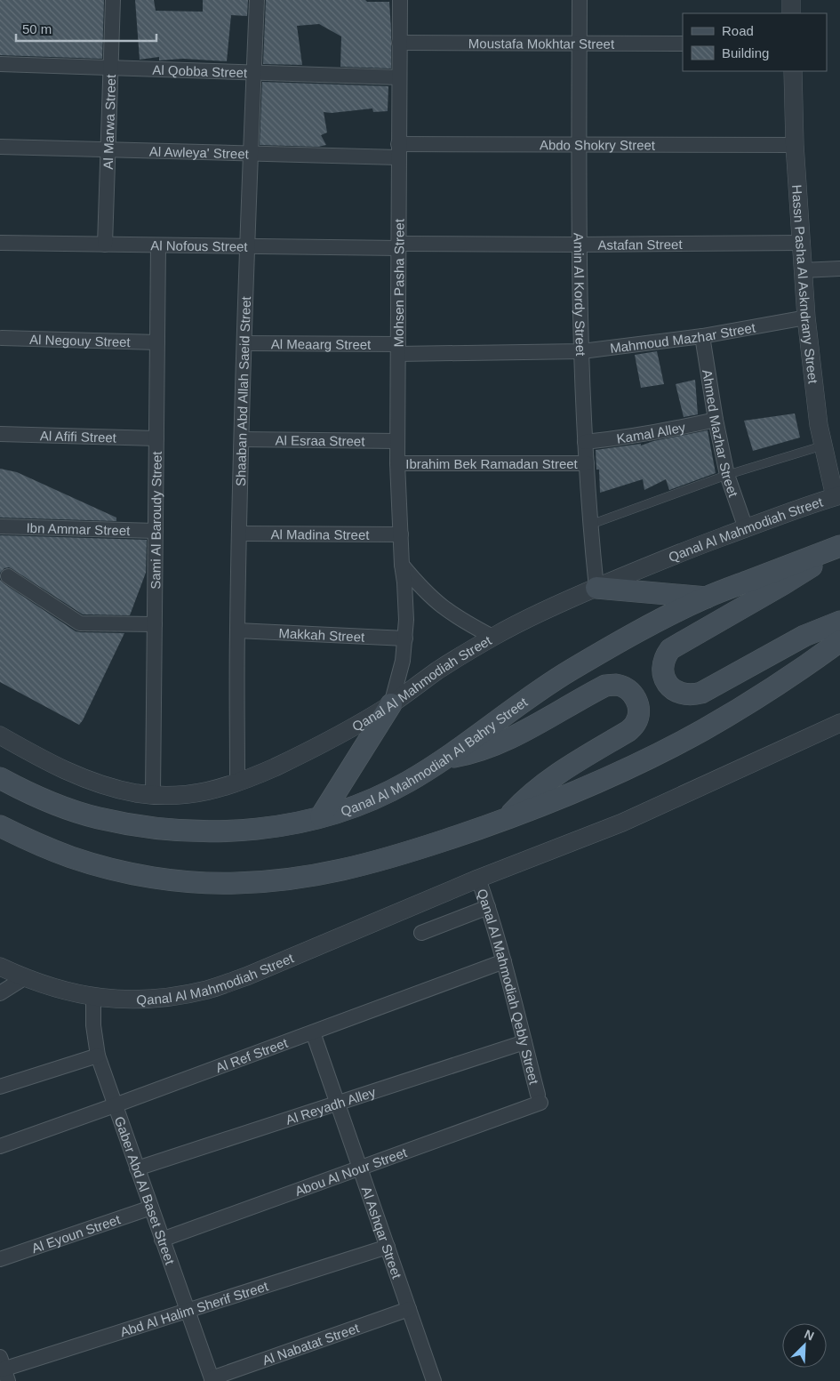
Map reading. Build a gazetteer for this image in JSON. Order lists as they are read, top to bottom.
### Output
{
  "streets": {
    "main road": ["Qanal Al Mahmodiah Al Bahry Street"],
    "street": [
      "Moustafa Mokhtar Street",
      "Al Qobba Street",
      "Al Marwa Street",
      "Abdo Shokry Street",
      "Al Awleya' Street",
      "Astafan Street",
      "Al Nofous Street",
      "Mohsen Pasha Street",
      "Hassn Pasha Al Askndrany Street",
      "Amin Al Kordy Street",
      "Mahmoud Mazhar Street",
      "Al Negouy Street",
      "Al Meaarg Street",
      "Shaaban Abd Allah Saeid Street",
      "Kamal Alley",
      "Ahmed Mazhar Street",
      "Al Afifi Street",
      "Al Esraa Street",
      "Ibrahim Bek Ramadan Street",
      "Sami Al Baroudy Street",
      "Ibn Ammar Street",
      "Qanal Al Mahmodiah Street",
      "Al Madina Street",
      "Makkah Street",
      "Qanal Al Mahmodiah Qebly Street",
      "Al Ref Street",
      "Al Reyadh Alley",
      "Abou Al Nour Street",
      "Gaber Abd Al Baset Street",
      "Al Ashqar Street",
      "Al Eyoun Street",
      "Abd Al Halim Sherif Street",
      "Al Nabatat Street"
    ]
  },
  "crossings": [
    ["Moustafa Mokhtar Street", "Mohsen Pasha Street"],
    ["Moustafa Mokhtar Street", "Amin Al Kordy Street"],
    ["Al Qobba Street", "Al Marwa Street"],
    ["Al Qobba Street", "Mohsen Pasha Street"],
    ["Al Qobba Street", "Shaaban Abd Allah Saeid Street"],
    ["Al Marwa Street", "Al Awleya' Street"],
    ["Al Marwa Street", "Al Nofous Street"],
    ["Abdo Shokry Street", "Al Awleya' Street"],
    ["Abdo Shokry Street", "Mohsen Pasha Street"],
    ["Abdo Shokry Street", "Hassn Pasha Al Askndrany Street"],
    ["Abdo Shokry Street", "Amin Al Kordy Street"],
    ["Al Awleya' Street", "Mohsen Pasha Street"],
    ["Al Awleya' Street", "Shaaban Abd Allah Saeid Street"],
    ["Astafan Street", "Al Nofous Street"],
    ["Astafan Street", "Mohsen Pasha Street"],
    ["Astafan Street", "Hassn Pasha Al Askndrany Street"],
    ["Astafan Street", "Amin Al Kordy Street"],
    ["Al Nofous Street", "Mohsen Pasha Street"],
    ["Al Nofous Street", "Shaaban Abd Allah Saeid Street"],
    ["Al Nofous Street", "Sami Al Baroudy Street"],
    ["Mohsen Pasha Street", "Mahmoud Mazhar Street"],
    ["Mohsen Pasha Street", "Al Meaarg Street"],
    ["Mohsen Pasha Street", "Al Esraa Street"],
    ["Mohsen Pasha Street", "Ibrahim Bek Ramadan Street"],
    ["Mohsen Pasha Street", "Qanal Al Mahmodiah Street"],
    ["Mohsen Pasha Street", "Al Madina Street"],
    ["Mohsen Pasha Street", "Makkah Street"],
    ["Hassn Pasha Al Askndrany Street", "Mahmoud Mazhar Street"],
    ["Hassn Pasha Al Askndrany Street", "Qanal Al Mahmodiah Street"],
    ["Amin Al Kordy Street", "Mahmoud Mazhar Street"],
    ["Amin Al Kordy Street", "Kamal Alley"],
    ["Amin Al Kordy Street", "Ibrahim Bek Ramadan Street"],
    ["Amin Al Kordy Street", "Qanal Al Mahmodiah Street"],
    ["Mahmoud Mazhar Street", "Al Meaarg Street"],
    ["Mahmoud Mazhar Street", "Ahmed Mazhar Street"],
    ["Al Negouy Street", "Sami Al Baroudy Street"],
    ["Al Meaarg Street", "Shaaban Abd Allah Saeid Street"],
    ["Shaaban Abd Allah Saeid Street", "Al Esraa Street"],
    ["Shaaban Abd Allah Saeid Street", "Qanal Al Mahmodiah Street"],
    ["Shaaban Abd Allah Saeid Street", "Al Madina Street"],
    ["Shaaban Abd Allah Saeid Street", "Makkah Street"],
    ["Kamal Alley", "Ahmed Mazhar Street"],
    ["Ahmed Mazhar Street", "Qanal Al Mahmodiah Street"],
    ["Al Afifi Street", "Sami Al Baroudy Street"],
    ["Sami Al Baroudy Street", "Ibn Ammar Street"],
    ["Sami Al Baroudy Street", "Qanal Al Mahmodiah Street"],
    ["Qanal Al Mahmodiah Street", "Qanal Al Mahmodiah Qebly Street"],
    ["Qanal Al Mahmodiah Street", "Gaber Abd Al Baset Street"],
    ["Qanal Al Mahmodiah Qebly Street", "Al Ref Street"],
    ["Qanal Al Mahmodiah Qebly Street", "Al Reyadh Alley"],
    ["Qanal Al Mahmodiah Qebly Street", "Abou Al Nour Street"],
    ["Al Ref Street", "Gaber Abd Al Baset Street"],
    ["Al Ref Street", "Al Ashqar Street"],
    ["Al Reyadh Alley", "Gaber Abd Al Baset Street"],
    ["Al Reyadh Alley", "Al Ashqar Street"],
    ["Abou Al Nour Street", "Gaber Abd Al Baset Street"],
    ["Abou Al Nour Street", "Al Ashqar Street"],
    ["Gaber Abd Al Baset Street", "Al Eyoun Street"],
    ["Gaber Abd Al Baset Street", "Abd Al Halim Sherif Street"],
    ["Gaber Abd Al Baset Street", "Al Nabatat Street"],
    ["Al Ashqar Street", "Abd Al Halim Sherif Street"],
    ["Al Ashqar Street", "Al Nabatat Street"]
  ],
  "legend": ["Road", "Building"],
  "scale_bar": "50 m",
  "north": "top right"
}
